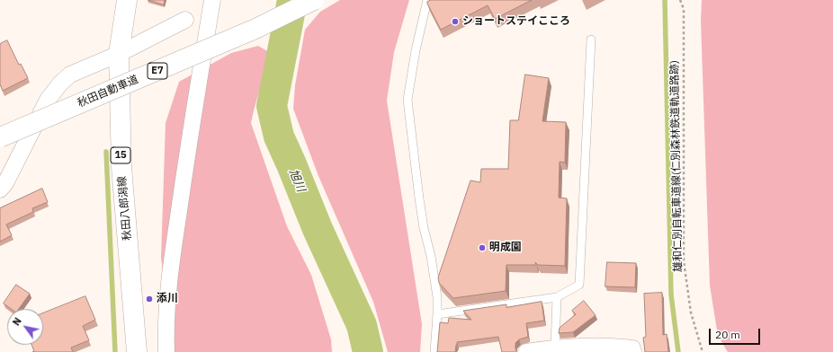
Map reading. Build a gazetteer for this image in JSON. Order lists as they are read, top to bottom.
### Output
{
  "streets": {
    "main road": [
      "E7",
      "秋田自動車道",
      "15",
      "秋田八郎潟線"
    ],
    "path": ["雄和仁別自転車道線(仁別森林鉄道軌道路跡)"]
  },
  "water": ["旭川"],
  "places": ["ショートステイこころ", "明成園", "添川"],
  "scale_bar": "20 m",
  "north": "top left"
}
